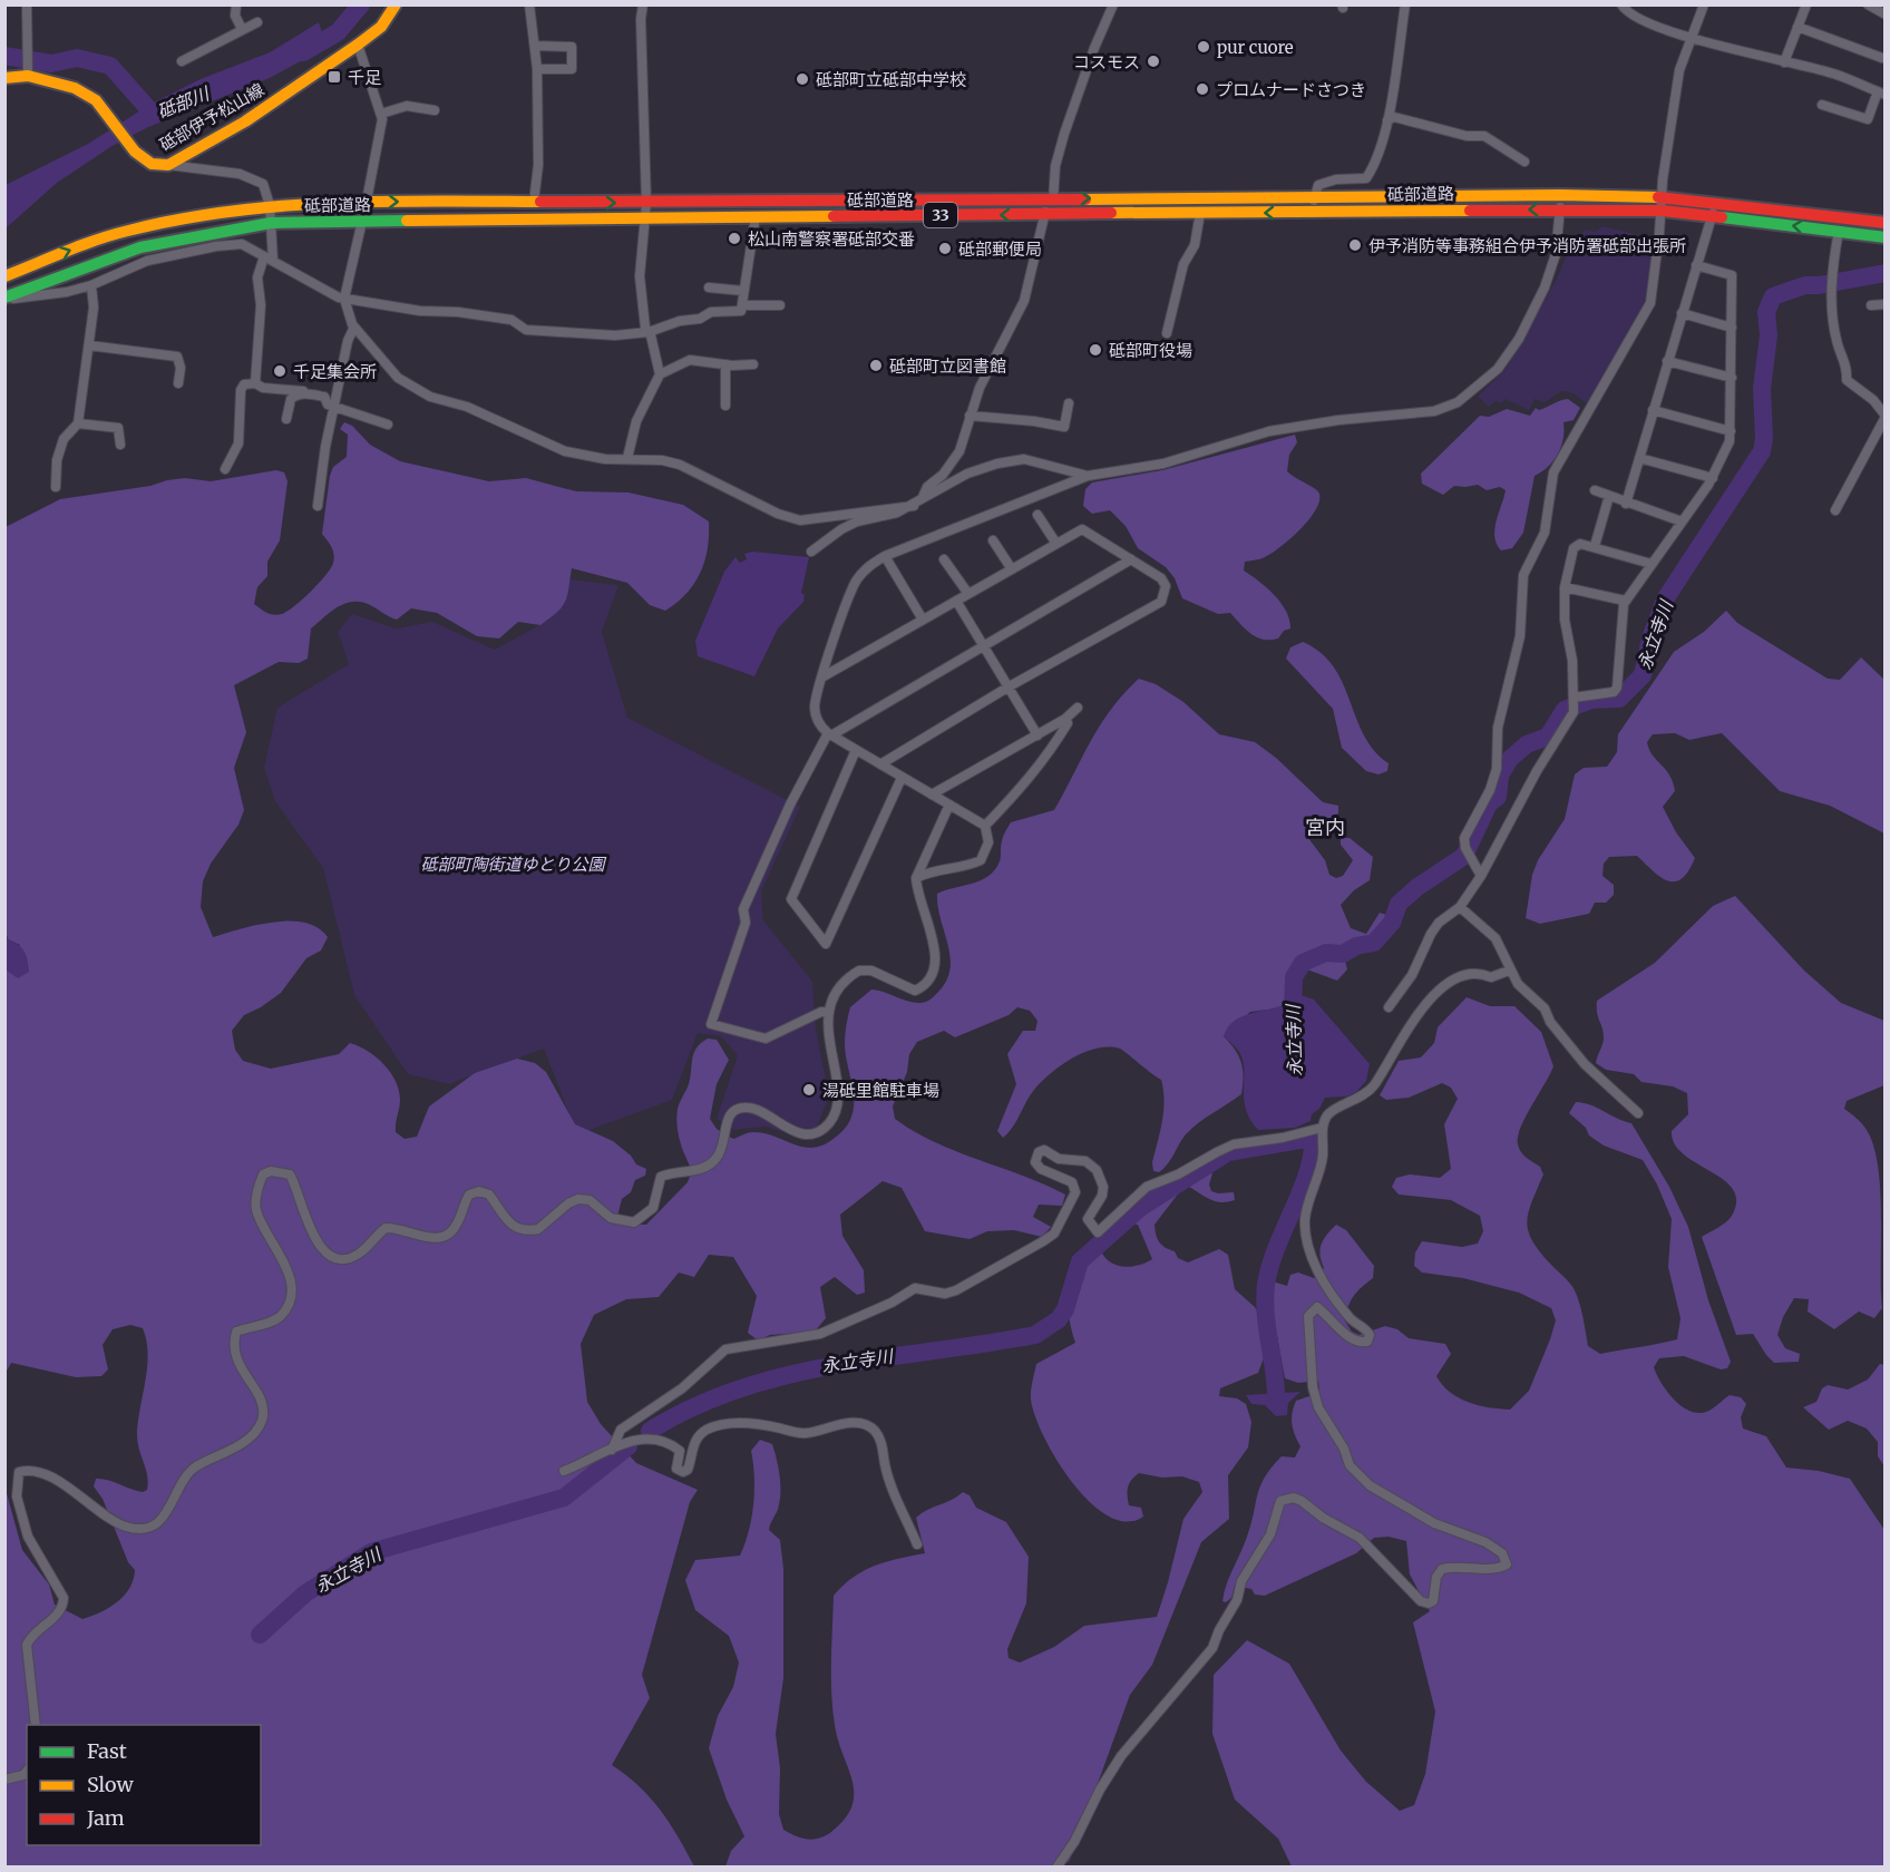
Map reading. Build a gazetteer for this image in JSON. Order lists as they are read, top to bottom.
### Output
{
  "streets": {
    "main road": ["砥部伊予松山線", "砥部道路", "33"]
  },
  "districts": ["宮内"],
  "water": ["砥部川", "永立寺川"],
  "parks": ["砥部町陶街道ゆとり公園"],
  "places": {
    "other": [
      "pur cuore",
      "コスモス",
      "砥部町立砥部中学校",
      "プロムナードさつき",
      "松山南警察署砥部交番",
      "伊予消防等事務組合伊予消防署砥部出張所",
      "砥部郵便局",
      "砥部町役場",
      "砥部町立図書館",
      "千足集会所",
      "湯砥里館駐車場"
    ],
    "transit": ["千足"]
  },
  "legend": ["Fast", "Slow", "Jam"]
}
